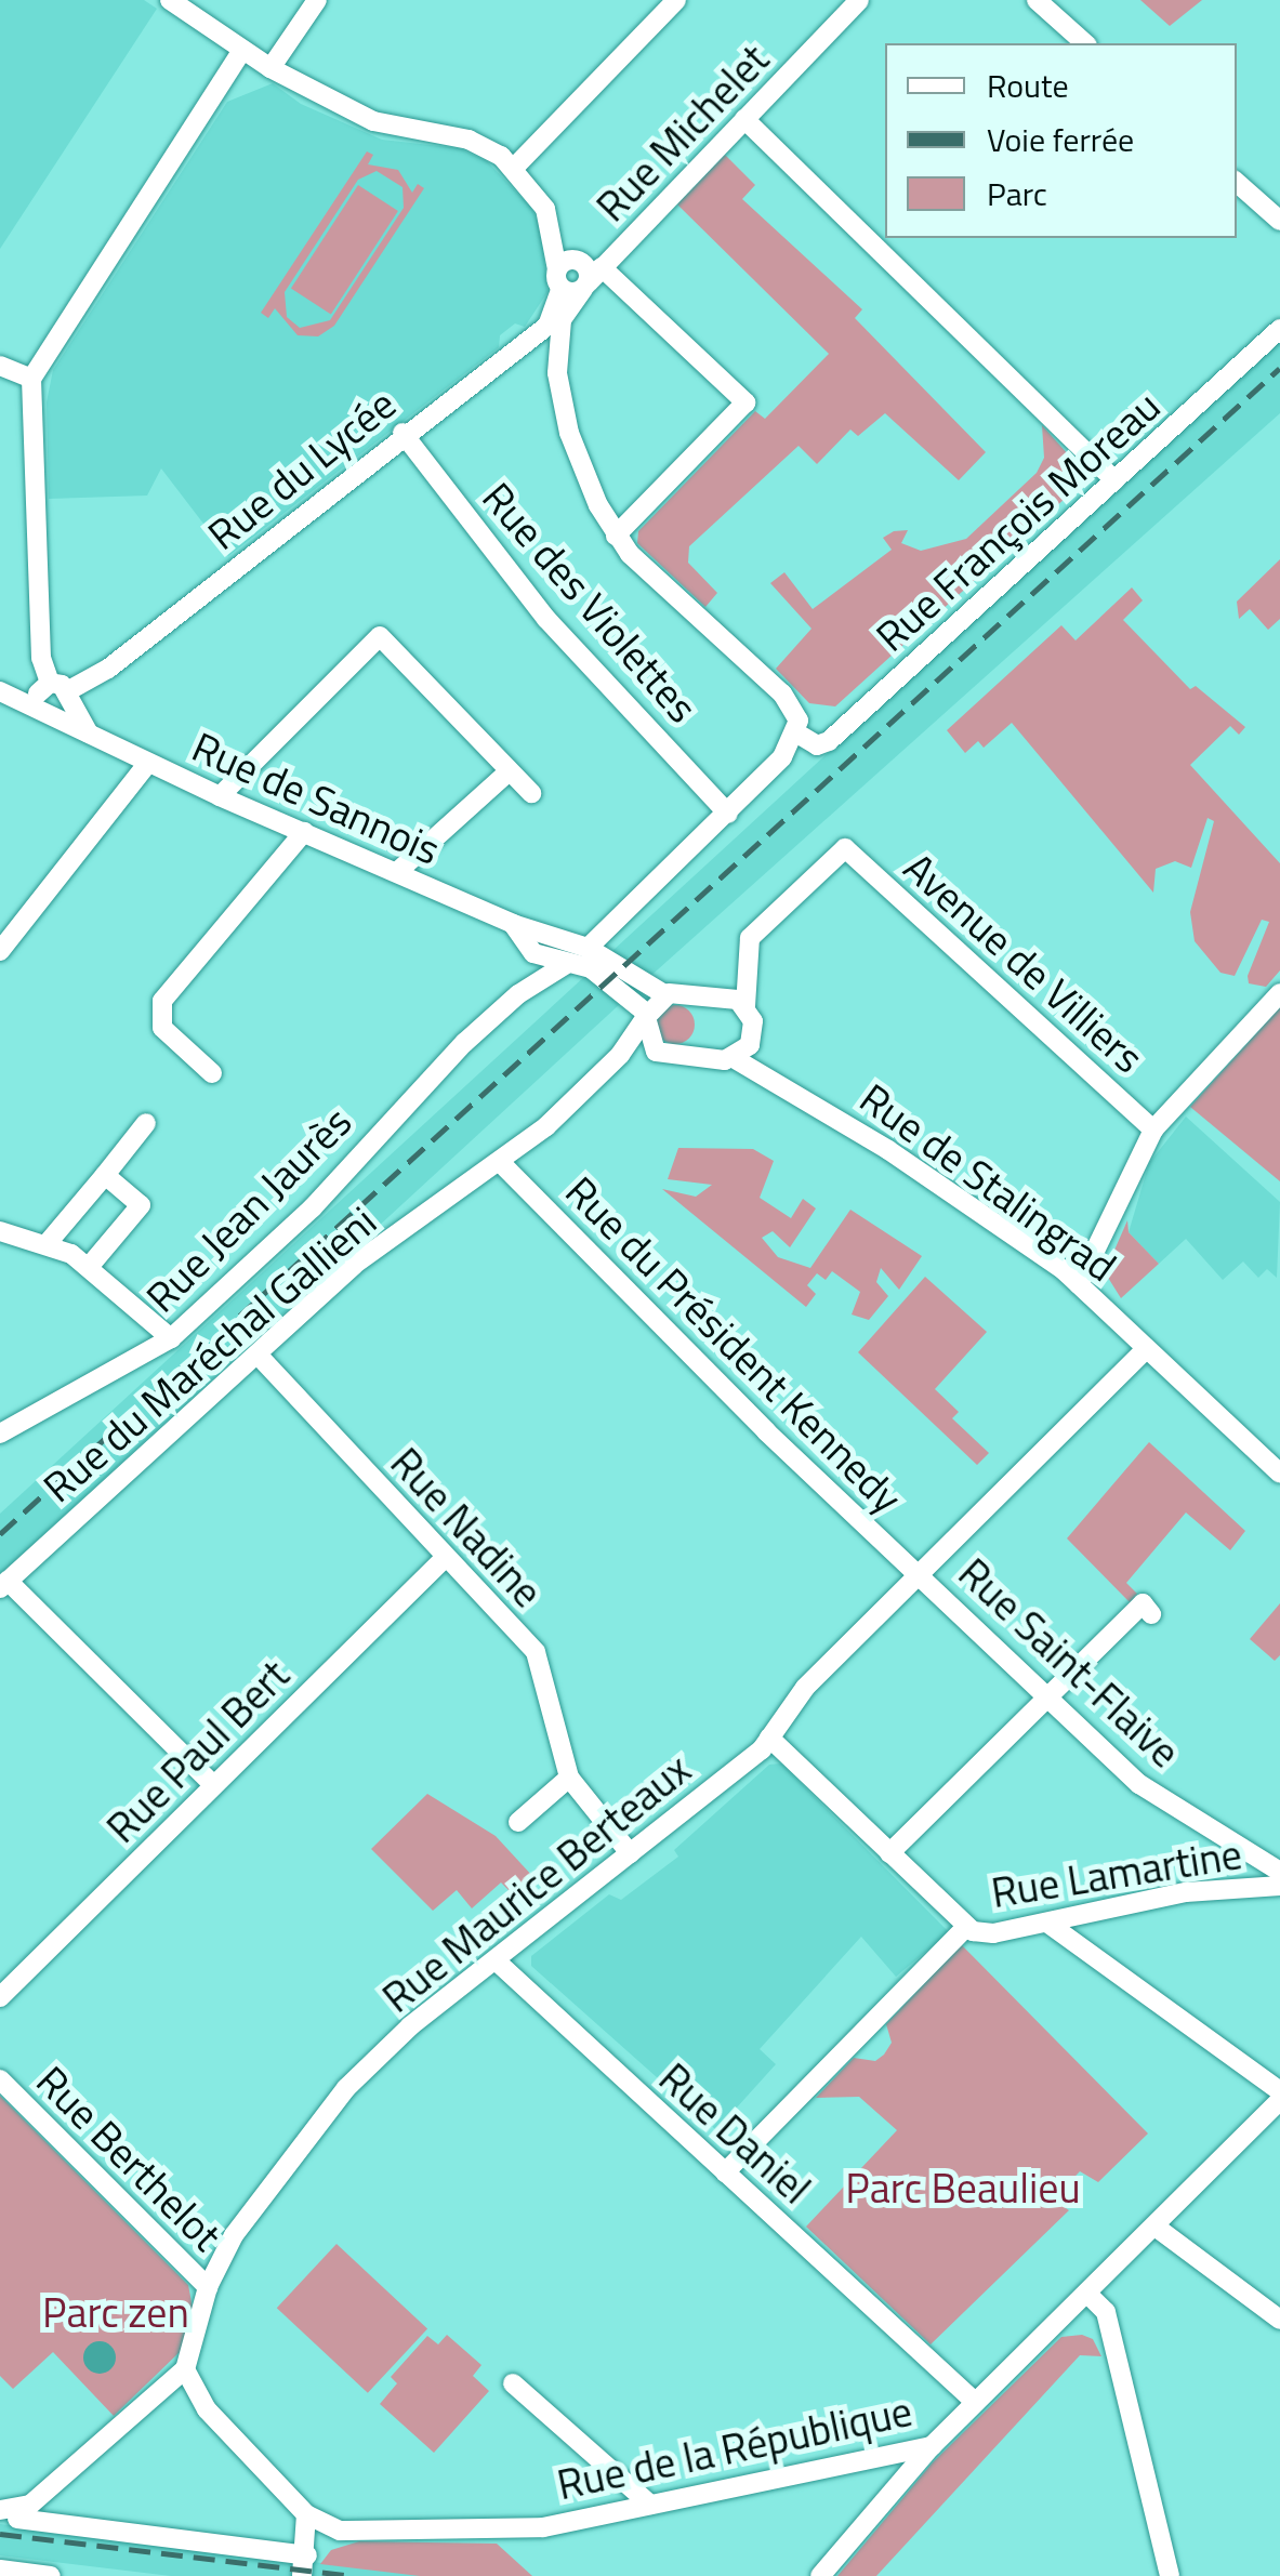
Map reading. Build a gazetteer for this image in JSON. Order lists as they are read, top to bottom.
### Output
{
  "streets": {
    "street": [
      "Rue Michelet",
      "Rue du Lycée",
      "Rue François Moreau",
      "Rue des Violettes",
      "Rue de Sannois",
      "Avenue de Villiers",
      "Rue de Stalingrad",
      "Rue Jean Jaurès",
      "Rue du Président Kennedy",
      "Rue du Maréchal Gallieni",
      "Rue Nadine",
      "Rue Saint-Flaive",
      "Rue Paul Bert",
      "Rue Lamartine",
      "Rue Maurice Berteaux",
      "Rue Daniel",
      "Rue Berthelot",
      "Rue de la République"
    ]
  },
  "crossings": [
    ["Rue Michelet", "Rue du Lycée"],
    ["Rue du Lycée", "Rue des Violettes"],
    ["Rue du Lycée", "Rue de Sannois"],
    ["Rue de Sannois", "Rue Jean Jaurès"],
    ["Rue de Sannois", "Rue du Maréchal Gallieni"],
    ["Rue de Stalingrad", "Rue Maurice Berteaux"],
    ["Rue du Président Kennedy", "Rue du Maréchal Gallieni"],
    ["Rue du Président Kennedy", "Rue Saint-Flaive"],
    ["Rue du Président Kennedy", "Rue Maurice Berteaux"],
    ["Rue du Maréchal Gallieni", "Rue Nadine"],
    ["Rue Nadine", "Rue Paul Bert"],
    ["Rue Nadine", "Rue Maurice Berteaux"],
    ["Rue Saint-Flaive", "Rue Maurice Berteaux"],
    ["Rue Maurice Berteaux", "Rue Daniel"],
    ["Rue Maurice Berteaux", "Rue Berthelot"],
    ["Rue Daniel", "Rue de la République"]
  ],
  "parks": ["Parc Beaulieu", "Parc zen"],
  "legend": ["Route", "Voie ferrée", "Parc"]
}
